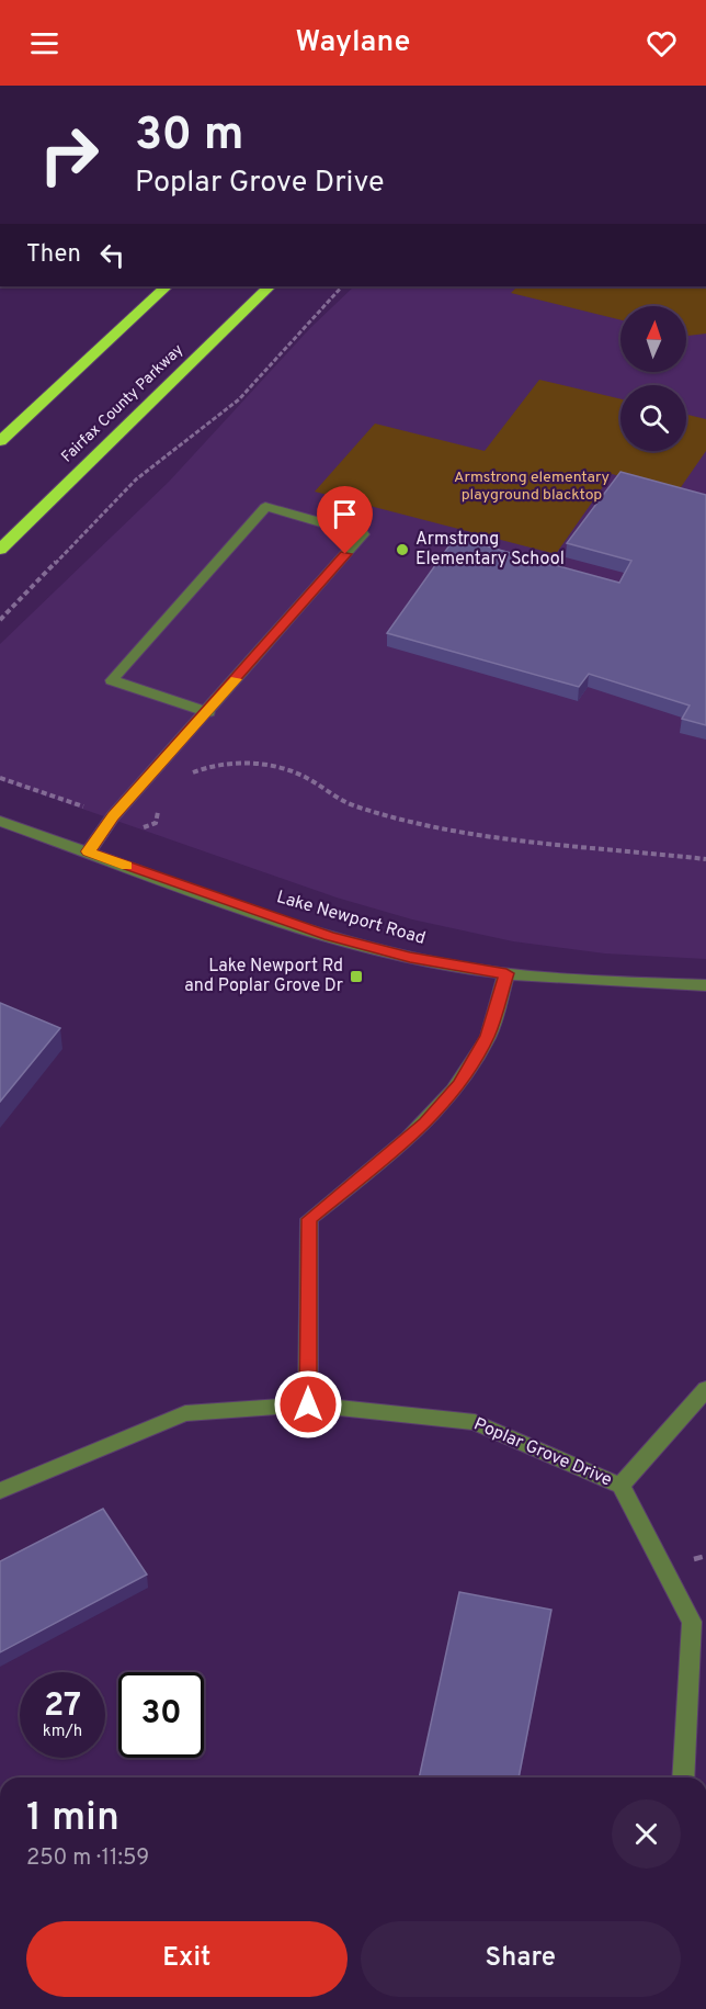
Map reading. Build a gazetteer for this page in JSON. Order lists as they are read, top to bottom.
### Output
{
  "streets": {
    "highway": ["Fairfax County Parkway"],
    "street": ["Lake Newport Road", "Poplar Grove Drive"]
  },
  "parks": ["Armstrong elementary playground blacktop"],
  "places": {
    "other": ["Armstrong Elementary School"],
    "transit": ["Lake Newport Rd and Poplar Grove Dr"]
  },
  "north": "top",
  "page": {
    "header": "Waylane",
    "turn": ["30 m", "Poplar Grove Drive"],
    "then": "Then",
    "speed": "27 km/h",
    "limit": "30",
    "heading": ["1 min", "250 m · 11:59"],
    "buttons": ["Exit", "Share"]
  }
}
